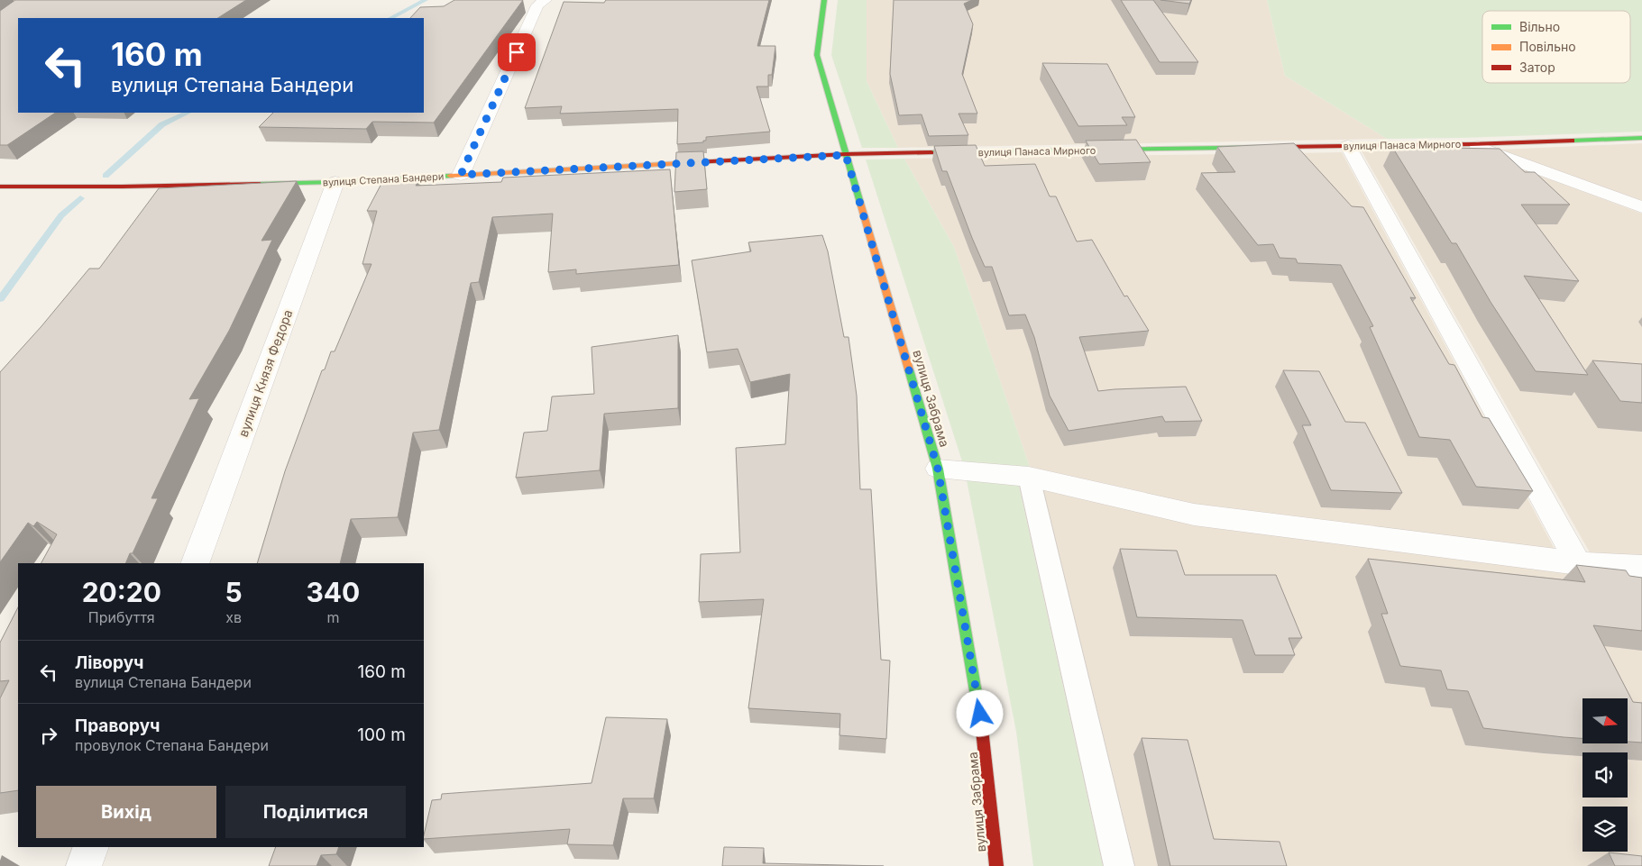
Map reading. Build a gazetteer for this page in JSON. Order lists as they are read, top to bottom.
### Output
{
  "streets": {
    "street": [
      "вулиця Панаса Мирного",
      "вулиця Степана Бандери",
      "вулиця Князя Федора",
      "вулиця Забрама"
    ]
  },
  "crossings": [
    ["вулиця Панаса Мирного", "вулиця Степана Бандери"],
    ["вулиця Панаса Мирного", "вулиця Забрама"],
    ["вулиця Степана Бандери", "вулиця Князя Федора"],
    ["вулиця Степана Бандери", "вулиця Забрама"]
  ],
  "legend": ["Вільно", "Повільно", "Затор"],
  "north": "right",
  "page": {
    "turn": ["160 m", "вулиця Степана Бандери"],
    "eta": [
      "20:20",
      "Прибуття",
      "5",
      "хв",
      "340",
      "m"
    ],
    "list": [
      {
        "name": "Ліворуч",
        "note": "вулиця Степана Бандери",
        "value": "160 m"
      },
      {
        "name": "Праворуч",
        "note": "провулок Степана Бандери",
        "value": "100 m"
      }
    ],
    "buttons": ["Вихід", "Поділитися"]
  }
}
